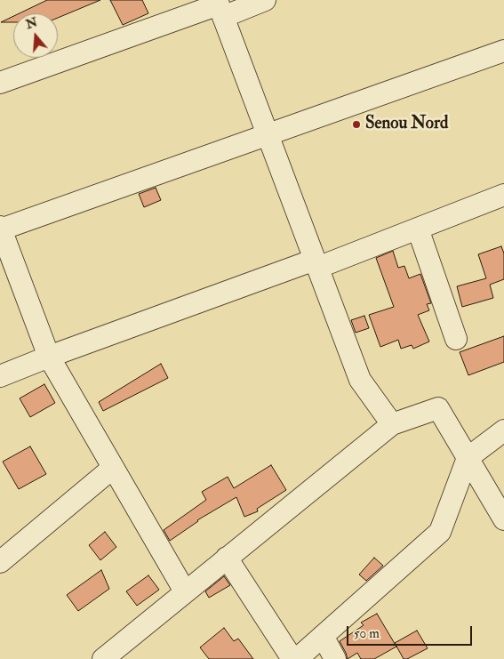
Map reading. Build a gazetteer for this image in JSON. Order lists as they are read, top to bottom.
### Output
{
  "places": ["Senou Nord"],
  "scale_bar": "50 m",
  "north": "top"
}
